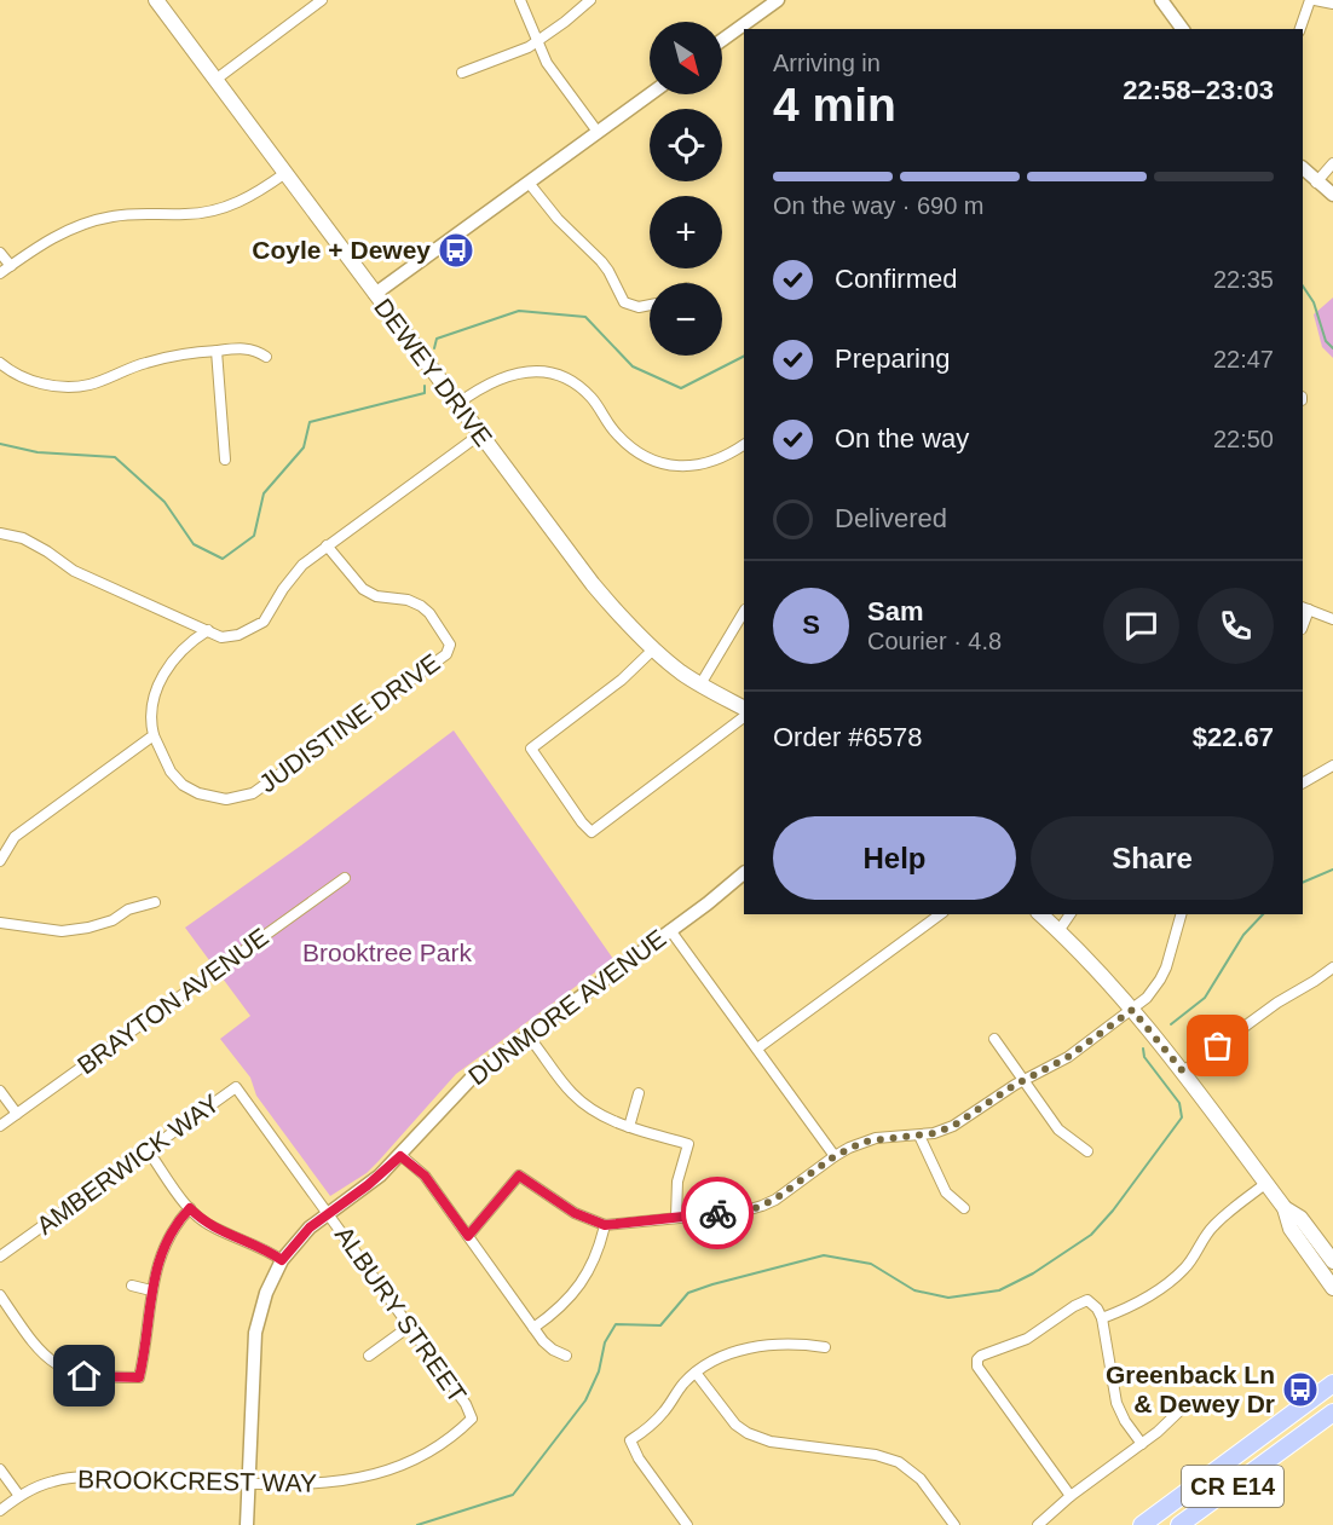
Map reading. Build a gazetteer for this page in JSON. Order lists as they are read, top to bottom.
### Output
{
  "streets": {
    "main road": ["DEWEY DRIVE", "CR E14"],
    "street": [
      "JUDISTINE DRIVE",
      "BRAYTON AVENUE",
      "DUNMORE AVENUE",
      "AMBERWICK WAY",
      "ALBURY STREET",
      "BROOKCREST WAY"
    ]
  },
  "crossings": [
    ["DUNMORE AVENUE", "AMBERWICK WAY"],
    ["DUNMORE AVENUE", "ALBURY STREET"],
    ["DUNMORE AVENUE", "BROOKCREST WAY"],
    ["AMBERWICK WAY", "ALBURY STREET"],
    ["ALBURY STREET", "BROOKCREST WAY"]
  ],
  "parks": ["Brooktree Park"],
  "places": {
    "bus stop": ["Coyle + Dewey", "Greenback Ln & Dewey Dr"]
  },
  "north": "bottom right",
  "page": {
    "map_buttons": ["+", "−"],
    "heading": ["4 min", "Arriving in", "22:58–23:03"],
    "panel": [
      "Sam",
      "Courier · 4.8",
      "Order #6578",
      "$22.67"
    ],
    "bar": "On the way · 690 m",
    "list": [
      ["Confirmed", "22:35"],
      ["Preparing", "22:47"],
      ["On the way", "22:50"],
      "Delivered"
    ],
    "round": "S",
    "buttons": ["Help", "Share"]
  }
}
